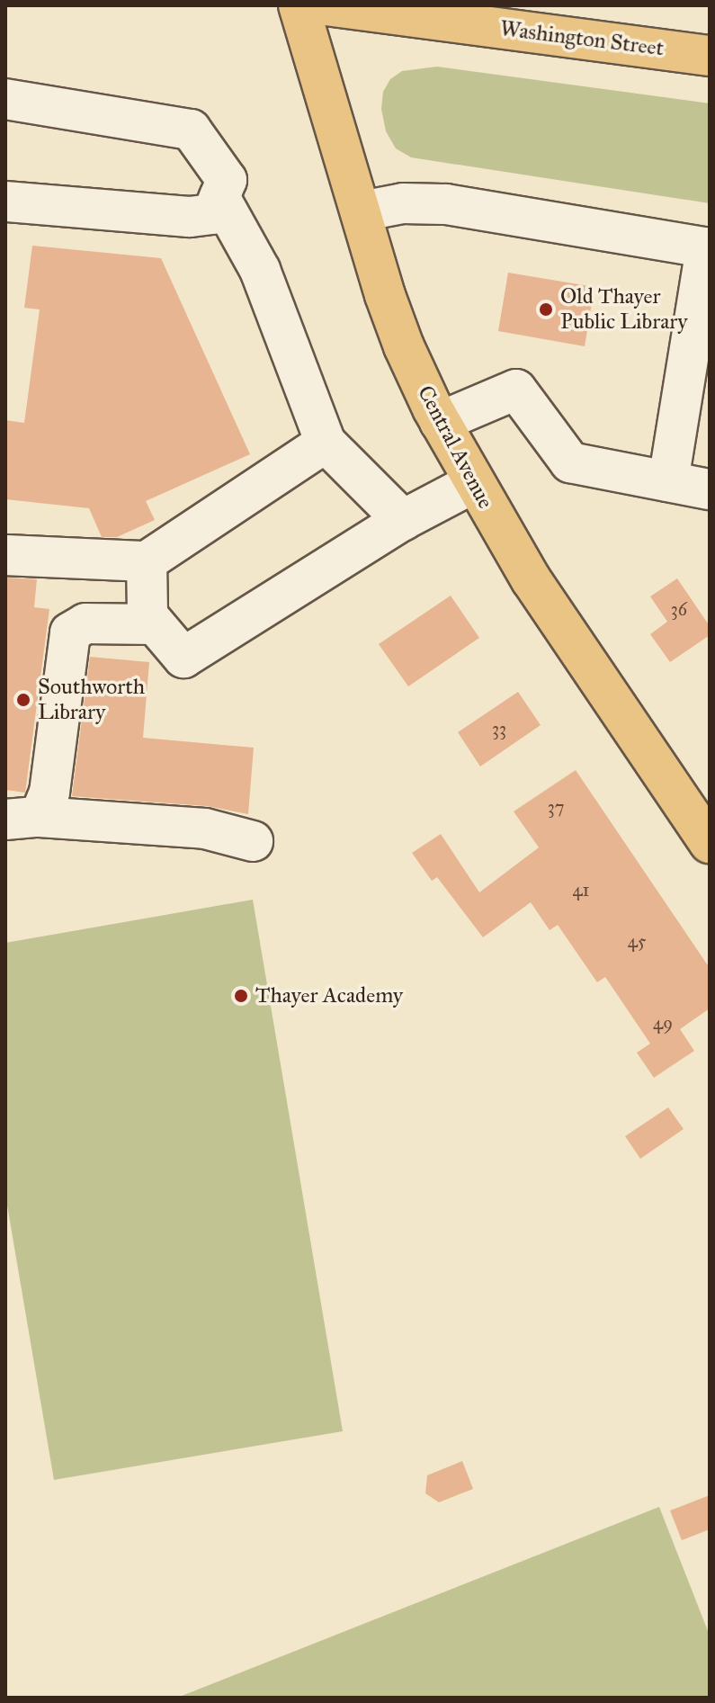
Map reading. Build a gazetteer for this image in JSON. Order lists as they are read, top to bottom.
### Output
{
  "streets": {
    "main road": ["Washington Street", "Central Avenue"]
  },
  "places": ["Old Thayer Public Library", "Southworth Library", "Thayer Academy"],
  "house_numbers": [
    "36",
    "33",
    "37",
    "41",
    "45",
    "49"
  ]
}
